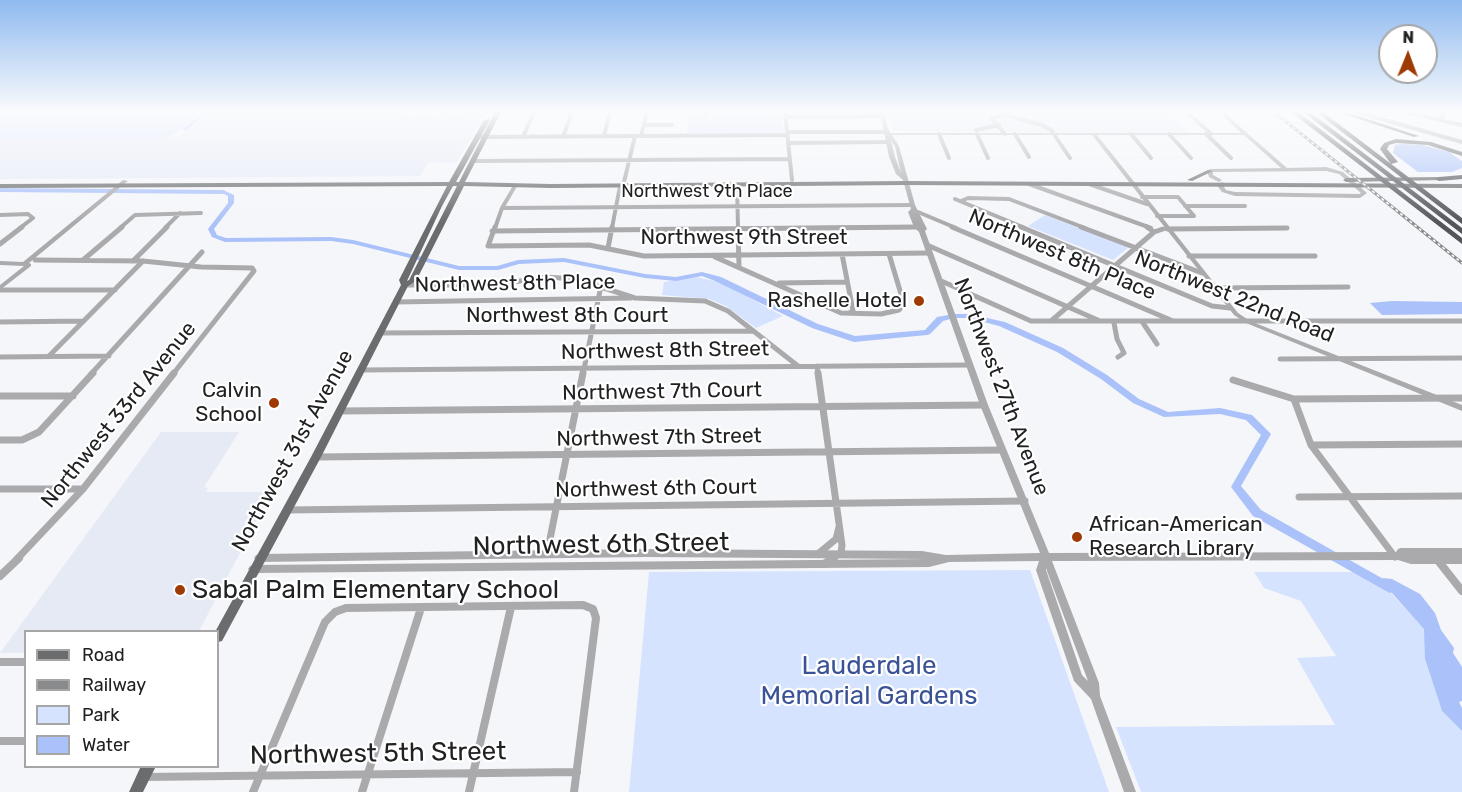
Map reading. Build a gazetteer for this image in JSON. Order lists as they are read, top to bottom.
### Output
{
  "streets": {
    "main road": ["Northwest 31st Avenue"],
    "street": [
      "Northwest 9th Place",
      "Northwest 9th Street",
      "Northwest 8th Place",
      "Northwest 22nd Road",
      "Northwest 8th Court",
      "Northwest 8th Street",
      "Northwest 27th Avenue",
      "Northwest 7th Court",
      "Northwest 33rd Avenue",
      "Northwest 7th Street",
      "Northwest 6th Court",
      "Northwest 6th Street",
      "Northwest 5th Street"
    ]
  },
  "crossings": [
    ["Northwest 9th Place", "Northwest 8th Place"],
    ["Northwest 9th Place", "Northwest 27th Avenue"],
    ["Northwest 9th Street", "Northwest 27th Avenue"],
    ["Northwest 8th Place", "Northwest 27th Avenue"],
    ["Northwest 8th Place", "Northwest 31st Avenue"],
    ["Northwest 8th Court", "Northwest 31st Avenue"],
    ["Northwest 8th Street", "Northwest 27th Avenue"],
    ["Northwest 8th Street", "Northwest 31st Avenue"],
    ["Northwest 27th Avenue", "Northwest 7th Court"],
    ["Northwest 27th Avenue", "Northwest 7th Street"],
    ["Northwest 27th Avenue", "Northwest 6th Court"],
    ["Northwest 27th Avenue", "Northwest 6th Street"],
    ["Northwest 7th Court", "Northwest 31st Avenue"],
    ["Northwest 7th Street", "Northwest 31st Avenue"],
    ["Northwest 31st Avenue", "Northwest 6th Court"],
    ["Northwest 31st Avenue", "Northwest 6th Street"]
  ],
  "parks": ["Lauderdale Memorial Gardens"],
  "places": [
    "Rashelle Hotel",
    "Calvin School",
    "African-American Research Library",
    "Sabal Palm Elementary School"
  ],
  "legend": [
    "Road",
    "Railway",
    "Park",
    "Water"
  ],
  "north": "top"
}
